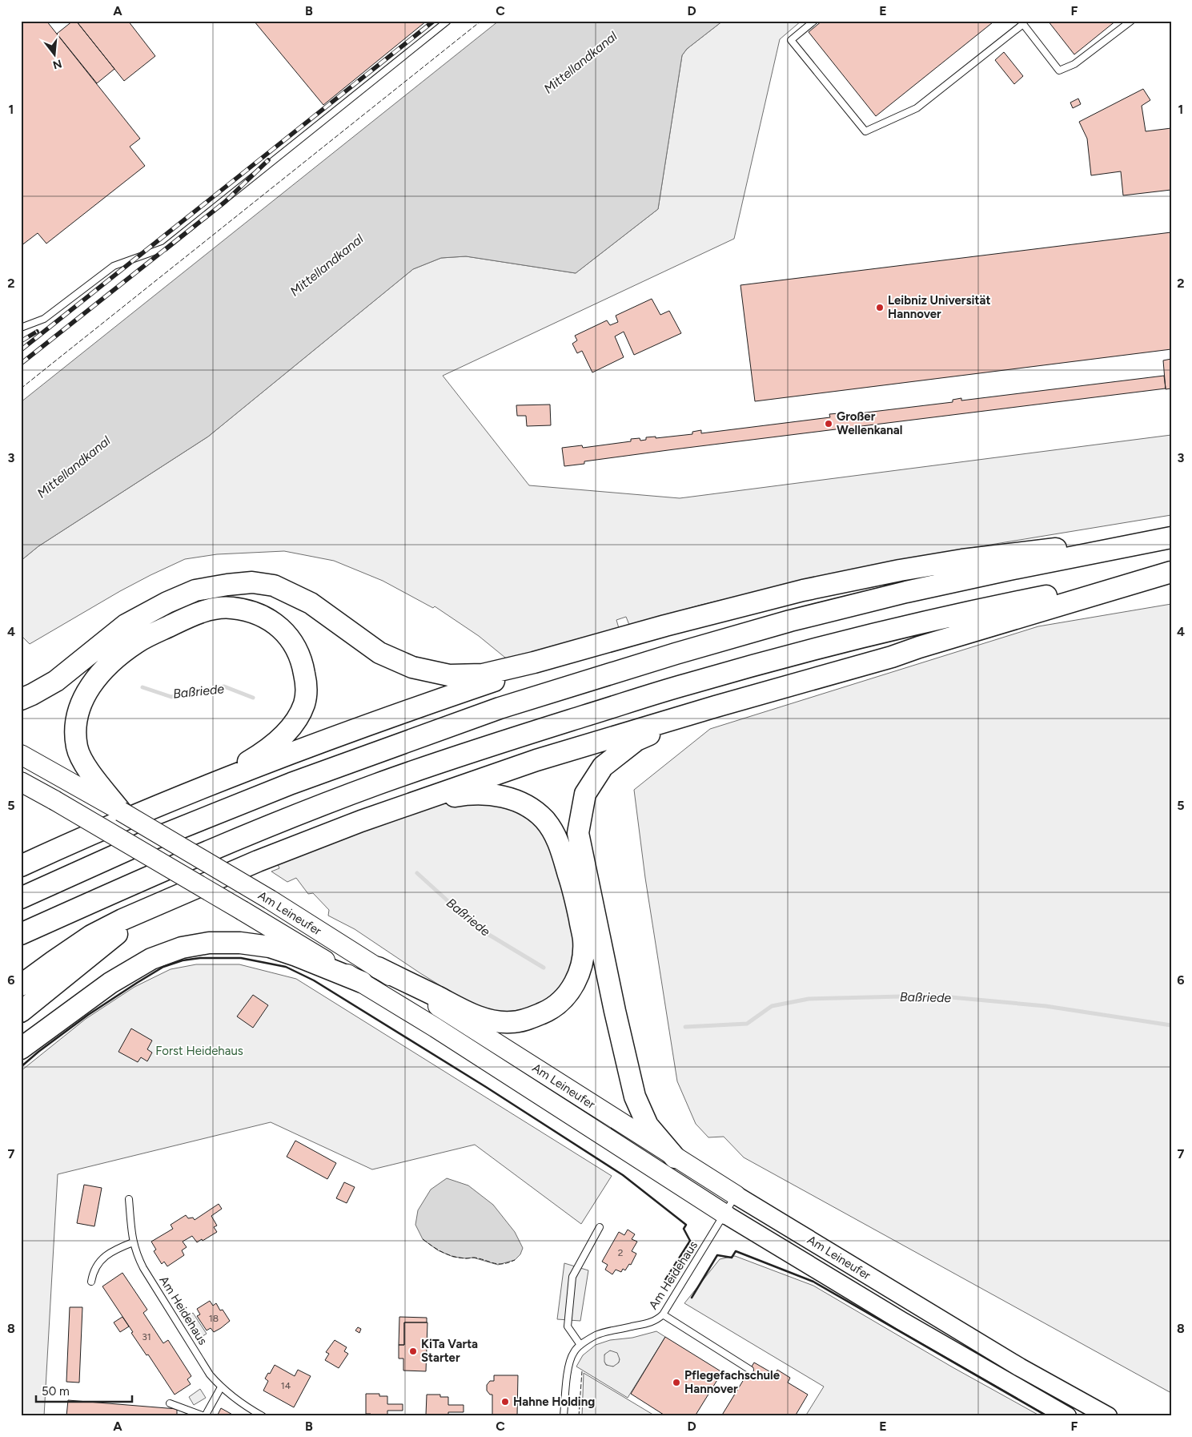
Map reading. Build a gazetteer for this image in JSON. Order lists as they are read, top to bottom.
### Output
{
  "streets": {
    "highway": ["Am Leineufer"],
    "lane": ["Am Heidehaus"]
  },
  "crossings": [
    ["Am Leineufer", "Am Heidehaus"]
  ],
  "water": ["Mittellandkanal", "Baßriede"],
  "parks": ["Forst Heidehaus"],
  "places": [
    "Leibniz Universität Hannover",
    "Großer Wellenkanal",
    "KiTa Varta Starter",
    "Pflegefachschule Hannover",
    "Hahne Holding"
  ],
  "house_numbers": [
    "2",
    "18",
    "31",
    "14"
  ],
  "scale_bar": "50 m",
  "north": "bottom",
  "grid": {
    "columns": [
      "A",
      "B",
      "C",
      "D",
      "E",
      "F"
    ],
    "rows": [
      "1",
      "2",
      "3",
      "4",
      "5",
      "6",
      "7",
      "8"
    ]
  }
}
